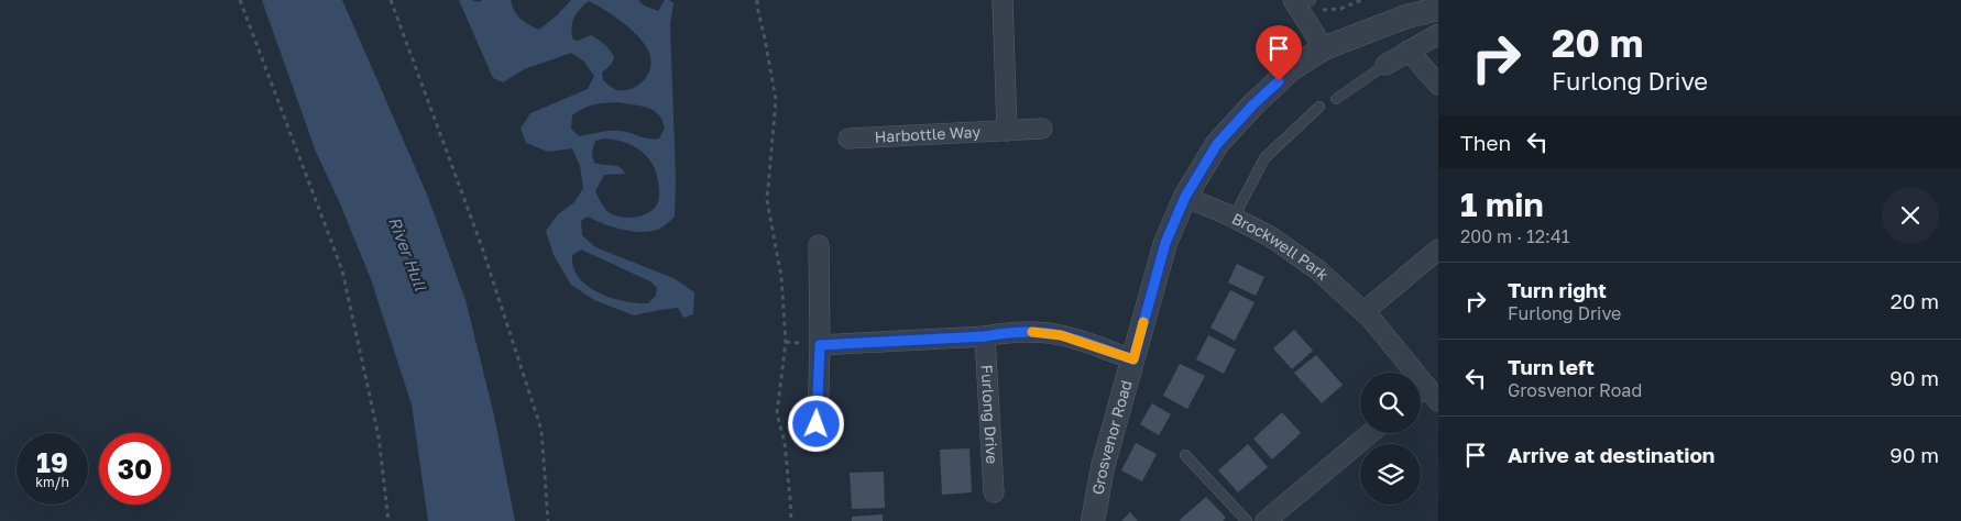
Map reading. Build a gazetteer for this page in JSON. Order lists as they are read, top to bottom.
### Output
{
  "streets": {
    "street": [
      "Harbottle Way",
      "Brockwell Park",
      "Furlong Drive",
      "Grosvenor Road"
    ]
  },
  "crossings": [
    ["Brockwell Park", "Grosvenor Road"]
  ],
  "water": ["River Hull"],
  "page": {
    "turn": ["20 m", "Furlong Drive"],
    "then": "Then",
    "heading": ["1 min", "200 m · 12:41"],
    "list": [
      {
        "name": "Turn right",
        "note": "Furlong Drive",
        "value": "20 m"
      },
      {
        "name": "Turn left",
        "note": "Grosvenor Road",
        "value": "90 m"
      },
      {
        "name": "Arrive at destination",
        "value": "90 m"
      }
    ],
    "speed": "19 km/h",
    "limit": "30"
  }
}
